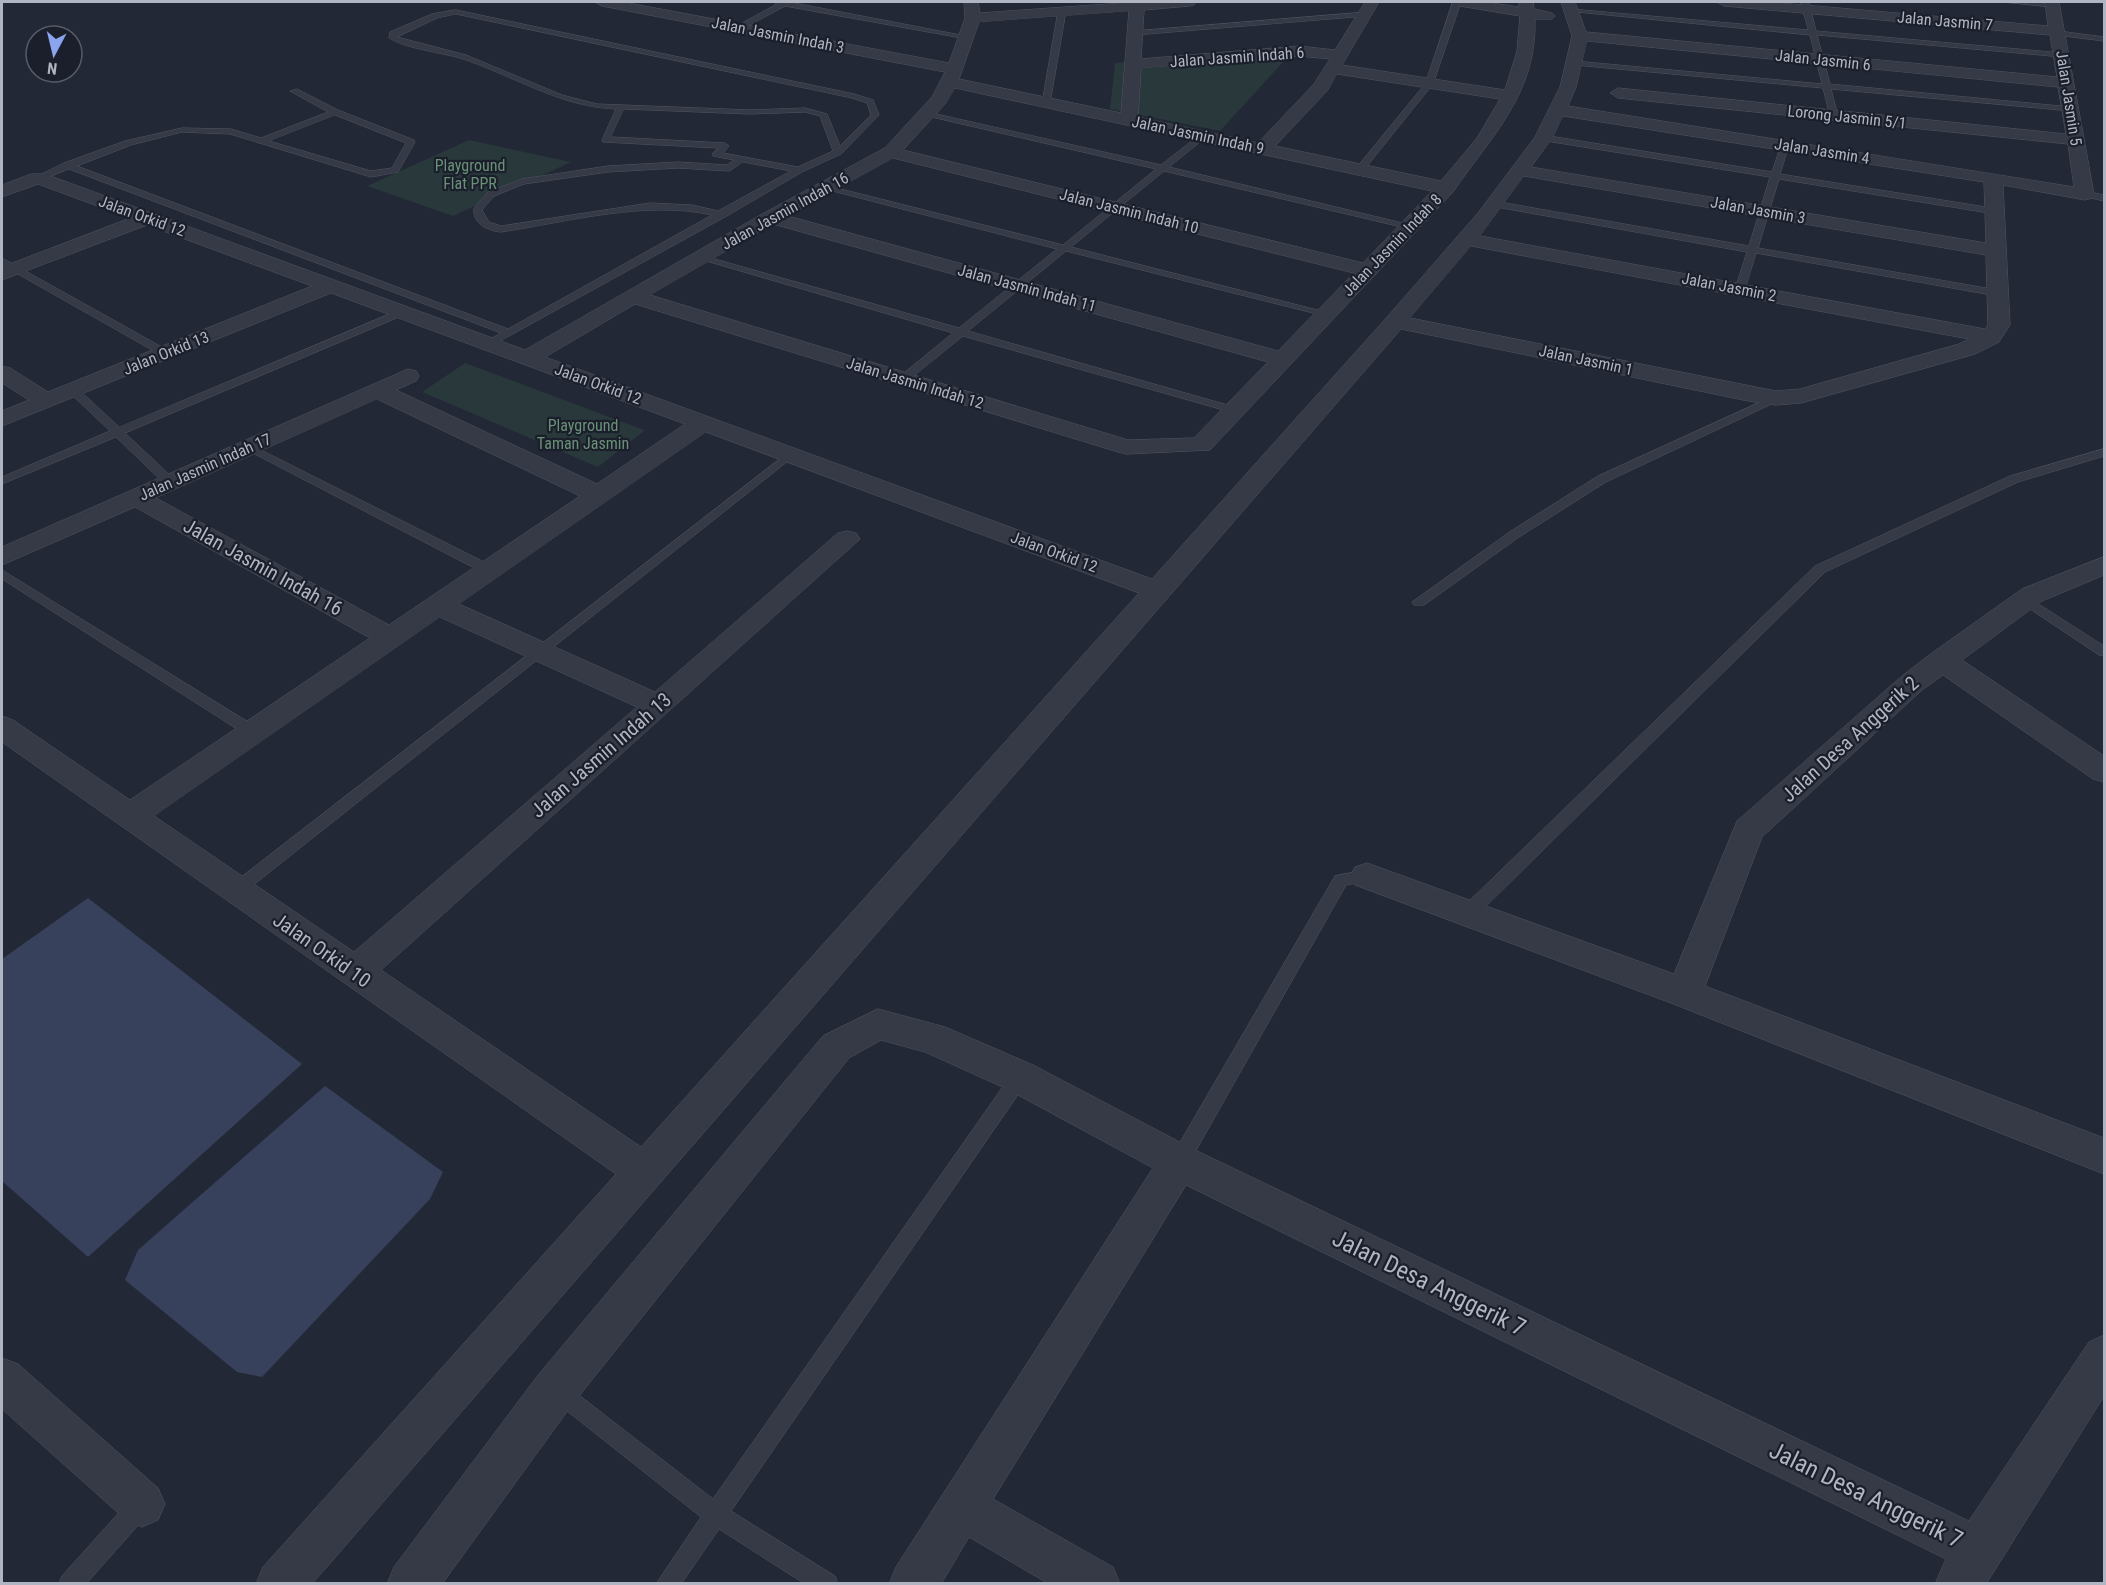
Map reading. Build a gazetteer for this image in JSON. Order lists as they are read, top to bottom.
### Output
{
  "streets": {
    "street": [
      "Jalan Jasmin 7",
      "Jalan Jasmin Indah 3",
      "Jalan Jasmin Indah 6",
      "Jalan Jasmin 6",
      "Jalan Jasmin 5",
      "Lorong Jasmin 5/1",
      "Jalan Jasmin Indah 9",
      "Jalan Jasmin 4",
      "Jalan Jasmin 3",
      "Jalan Jasmin Indah 16",
      "Jalan Jasmin Indah 10",
      "Jalan Orkid 12",
      "Jalan Jasmin Indah 8",
      "Jalan Jasmin 2",
      "Jalan Jasmin Indah 11",
      "Jalan Orkid 13",
      "Jalan Jasmin 1",
      "Jalan Jasmin Indah 12",
      "Jalan Jasmin Indah 17",
      "Jalan Desa Anggerik 2",
      "Jalan Jasmin Indah 13",
      "Jalan Orkid 10",
      "Jalan Desa Anggerik 7"
    ]
  },
  "crossings": [
    ["Jalan Jasmin 7", "Jalan Jasmin 5"],
    ["Jalan Jasmin Indah 3", "Jalan Jasmin Indah 9"],
    ["Jalan Jasmin Indah 3", "Jalan Jasmin Indah 16"],
    ["Jalan Jasmin Indah 6", "Jalan Jasmin Indah 8"],
    ["Jalan Jasmin 6", "Jalan Jasmin 5"],
    ["Jalan Jasmin 6", "Jalan Jasmin Indah 8"],
    ["Jalan Jasmin 5", "Lorong Jasmin 5/1"],
    ["Jalan Jasmin 5", "Jalan Jasmin 4"],
    ["Jalan Jasmin Indah 9", "Jalan Jasmin Indah 16"],
    ["Jalan Jasmin Indah 9", "Jalan Jasmin Indah 8"],
    ["Jalan Jasmin Indah 16", "Jalan Jasmin Indah 10"],
    ["Jalan Jasmin Indah 16", "Jalan Orkid 12"],
    ["Jalan Jasmin Indah 16", "Jalan Jasmin Indah 11"],
    ["Jalan Jasmin Indah 16", "Jalan Jasmin Indah 12"],
    ["Jalan Jasmin Indah 16", "Jalan Jasmin Indah 17"],
    ["Jalan Jasmin Indah 10", "Jalan Jasmin Indah 8"],
    ["Jalan Orkid 12", "Jalan Orkid 13"],
    ["Jalan Jasmin Indah 8", "Jalan Jasmin Indah 11"],
    ["Jalan Jasmin Indah 8", "Jalan Jasmin Indah 12"],
    ["Jalan Jasmin 2", "Jalan Jasmin 1"],
    ["Jalan Jasmin Indah 13", "Jalan Orkid 10"]
  ],
  "parks": ["Playground Flat PPR", "Playground Taman Jasmin"],
  "north": "bottom"
}
